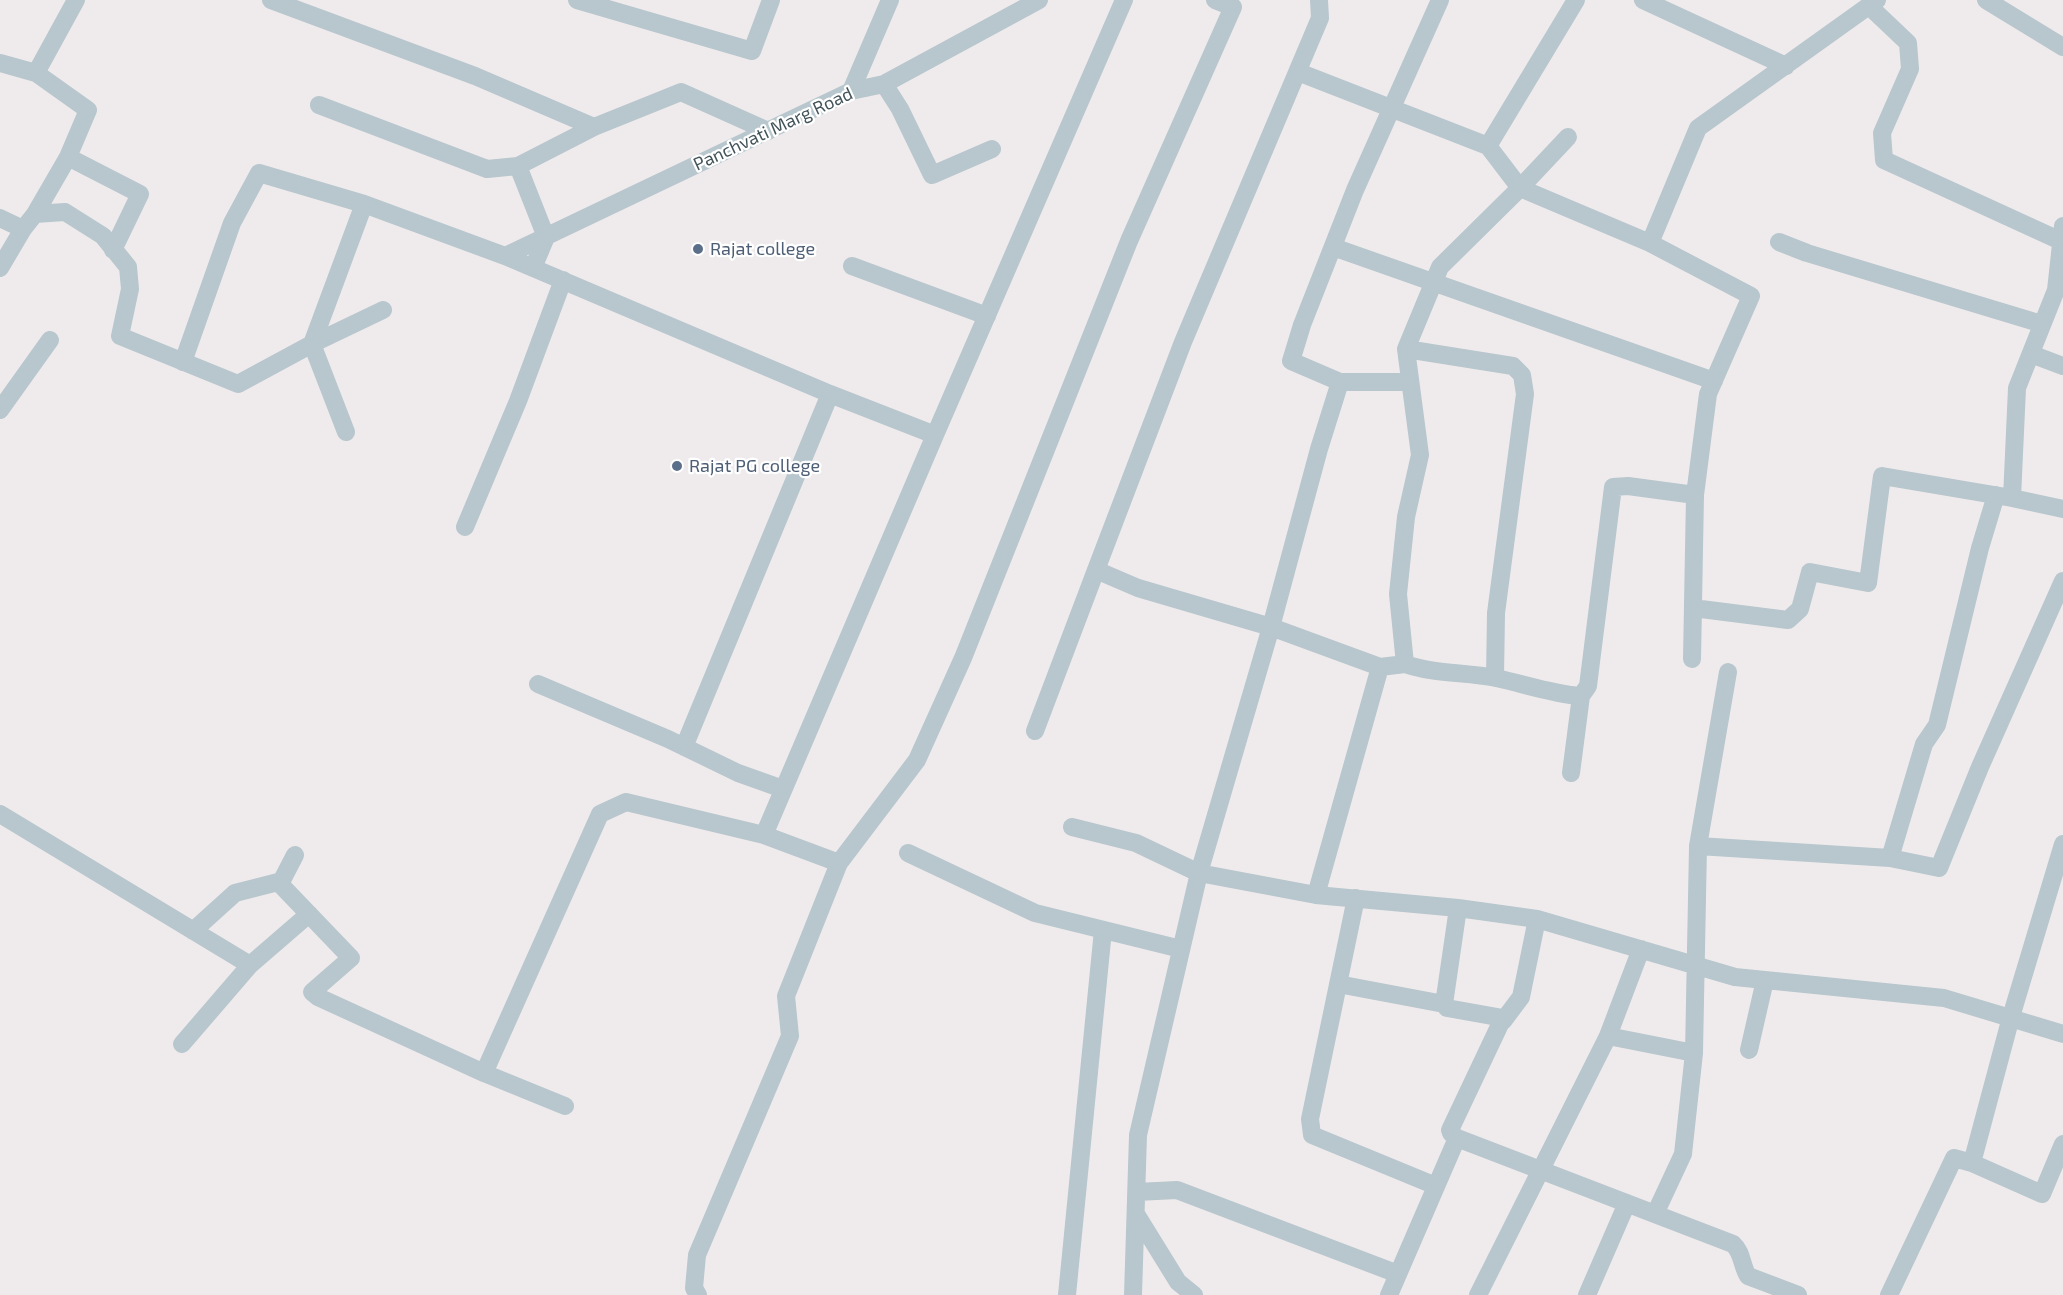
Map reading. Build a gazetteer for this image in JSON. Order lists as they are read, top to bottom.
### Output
{
  "streets": {
    "street": ["Panchvati Marg Road"]
  },
  "places": ["Rajat college", "Rajat PG college"]
}
